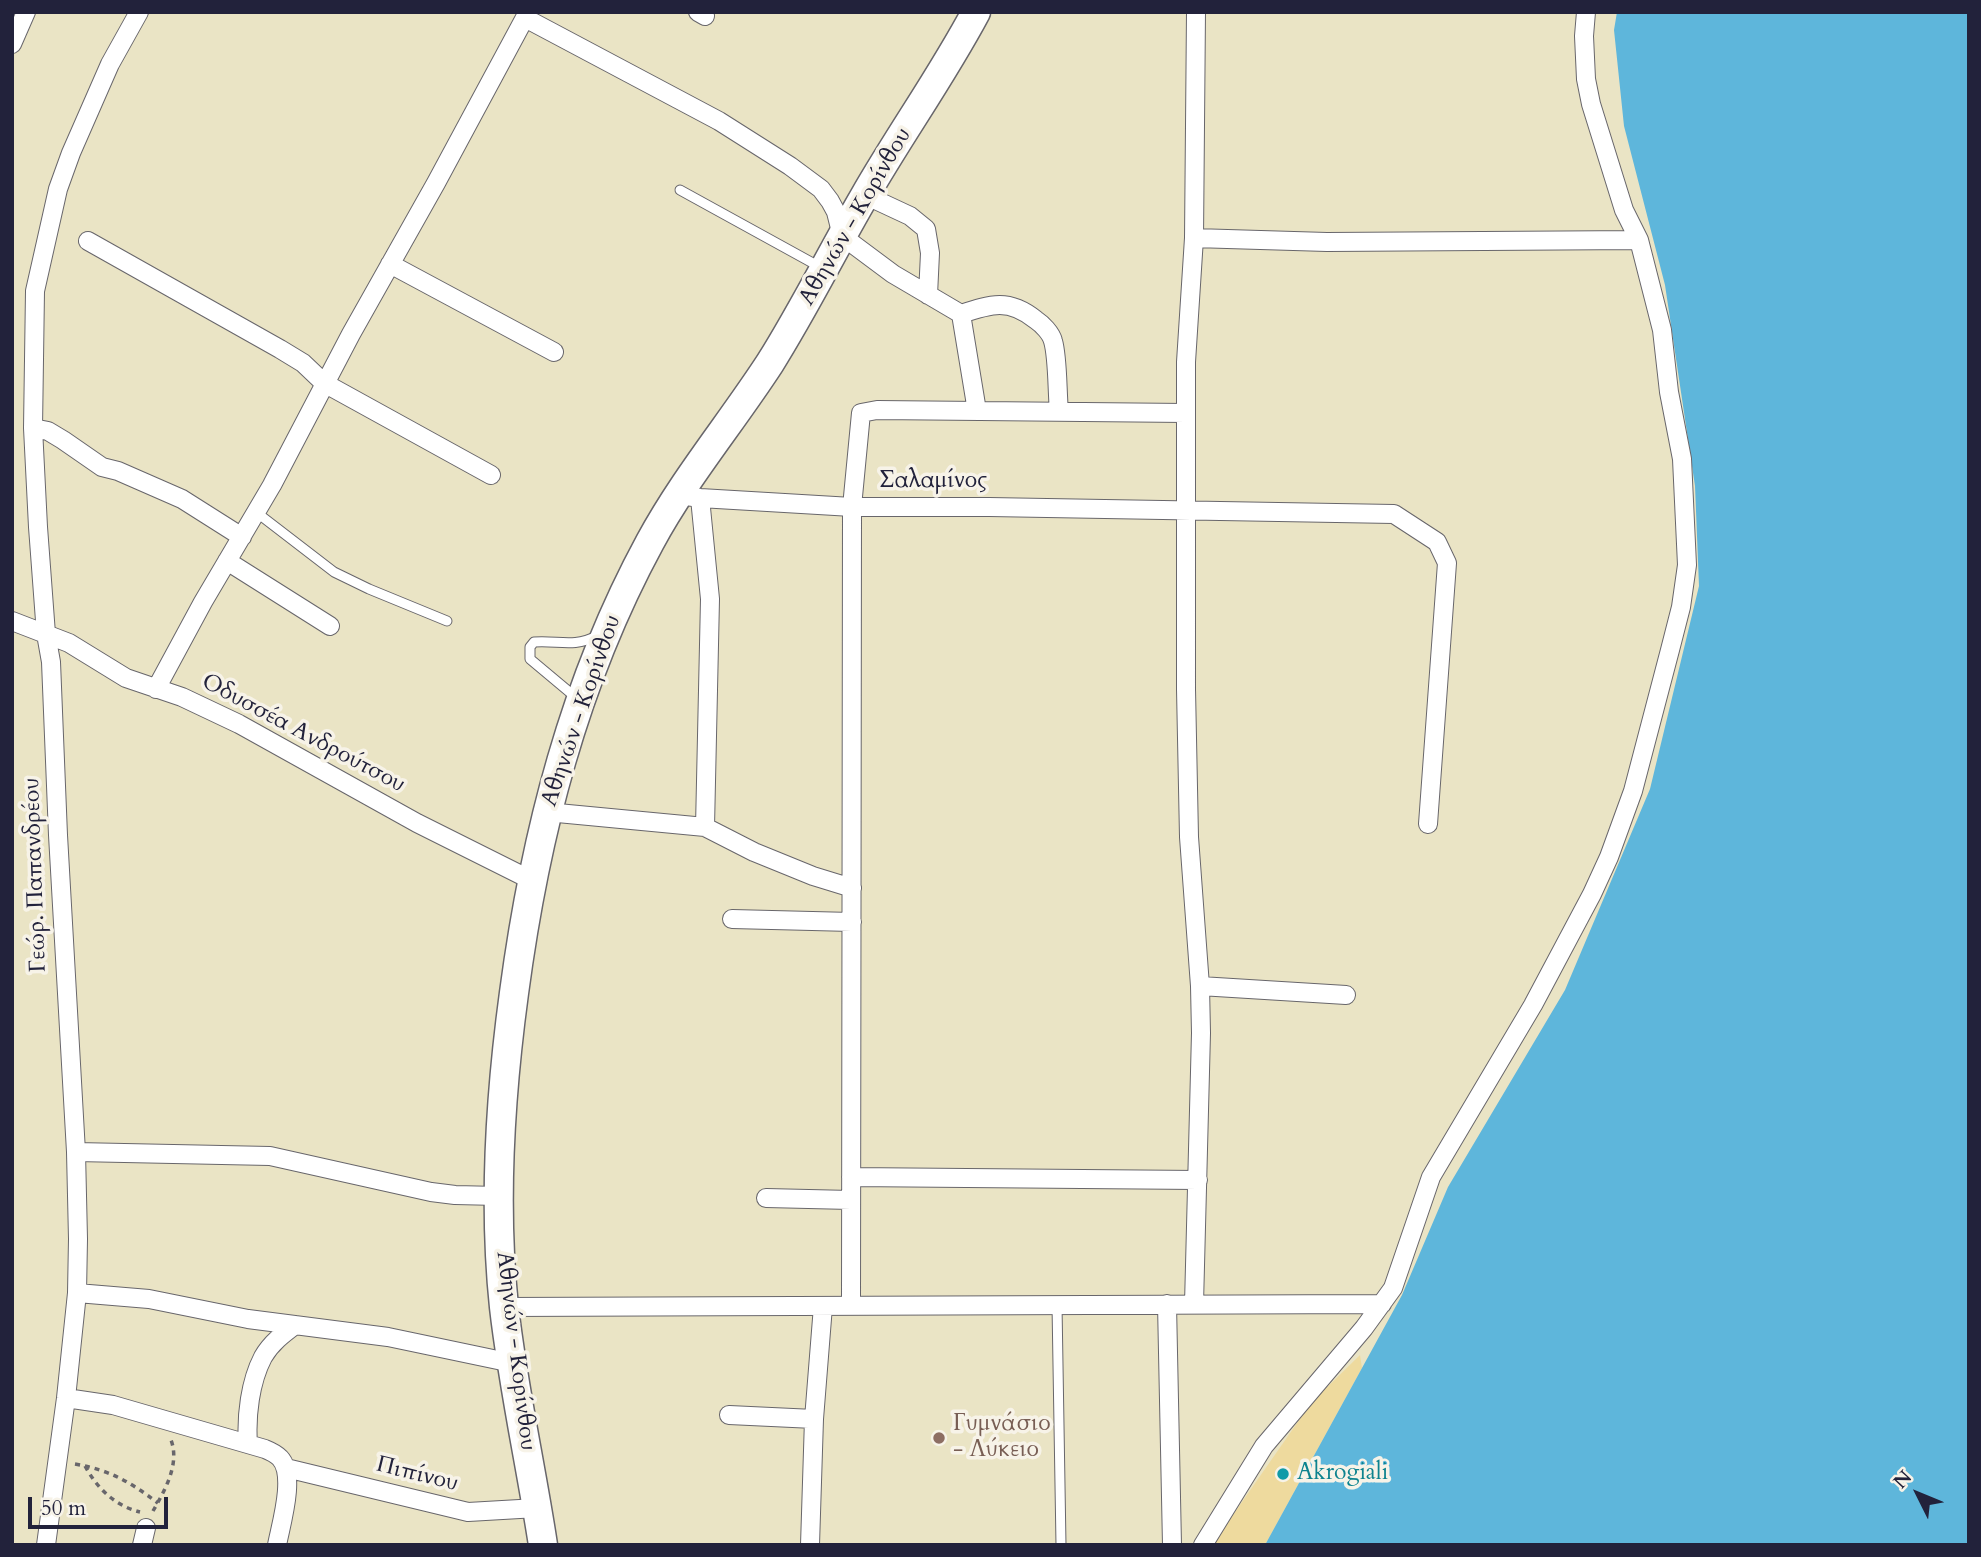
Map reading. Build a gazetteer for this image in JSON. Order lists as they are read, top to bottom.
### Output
{
  "streets": {
    "main road": ["Αθηνών - Κορίνθου"],
    "street": [
      "Σαλαμίνος",
      "Οδυσσέα Ανδρούτσου",
      "Γεώρ. Παπανδρέου",
      "Πιπίνου"
    ]
  },
  "crossings": [
    ["Αθηνών - Κορίνθου", "Σαλαμίνος"],
    ["Αθηνών - Κορίνθου", "Οδυσσέα Ανδρούτσου"],
    ["Αθηνών - Κορίνθου", "Πιπίνου"],
    ["Οδυσσέα Ανδρούτσου", "Γεώρ. Παπανδρέου"]
  ],
  "places": ["Γυμνάσιο - Λύκειο", "Akrogiali"],
  "scale_bar": "50 m",
  "north": "top left"
}
